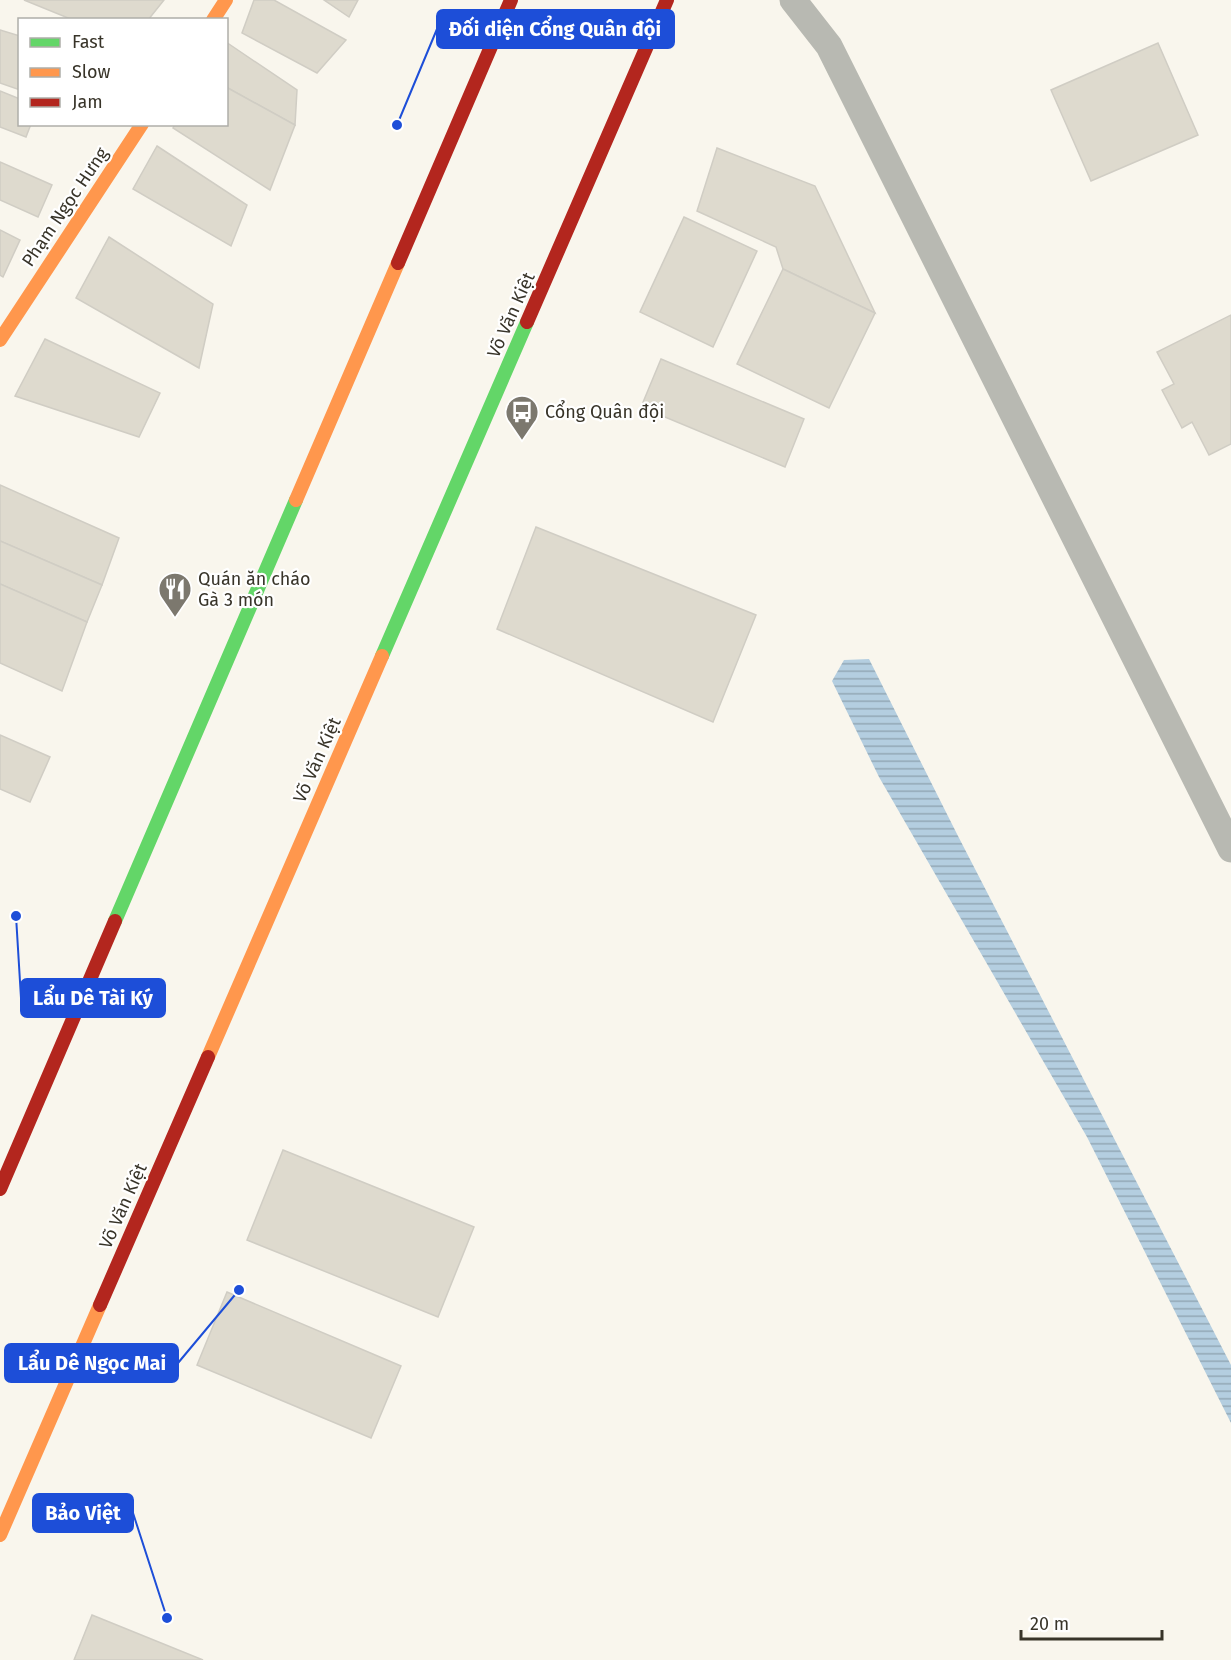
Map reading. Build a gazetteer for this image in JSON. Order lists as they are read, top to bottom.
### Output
{
  "streets": {
    "main road": ["Phạm Ngọc Hưng", "Võ Văn Kiệt"]
  },
  "places": {
    "other": [
      "Đối diện Cổng Quân đội",
      "Lẩu Dê Tài Ký",
      "Lẩu Dê Ngọc Mai",
      "Bảo Việt"
    ],
    "bus stop": ["Cổng Quân đội"],
    "restaurant": ["Quán ăn cháo Gà 3 món"]
  },
  "legend": ["Fast", "Slow", "Jam"],
  "scale_bar": "20 m"
}
